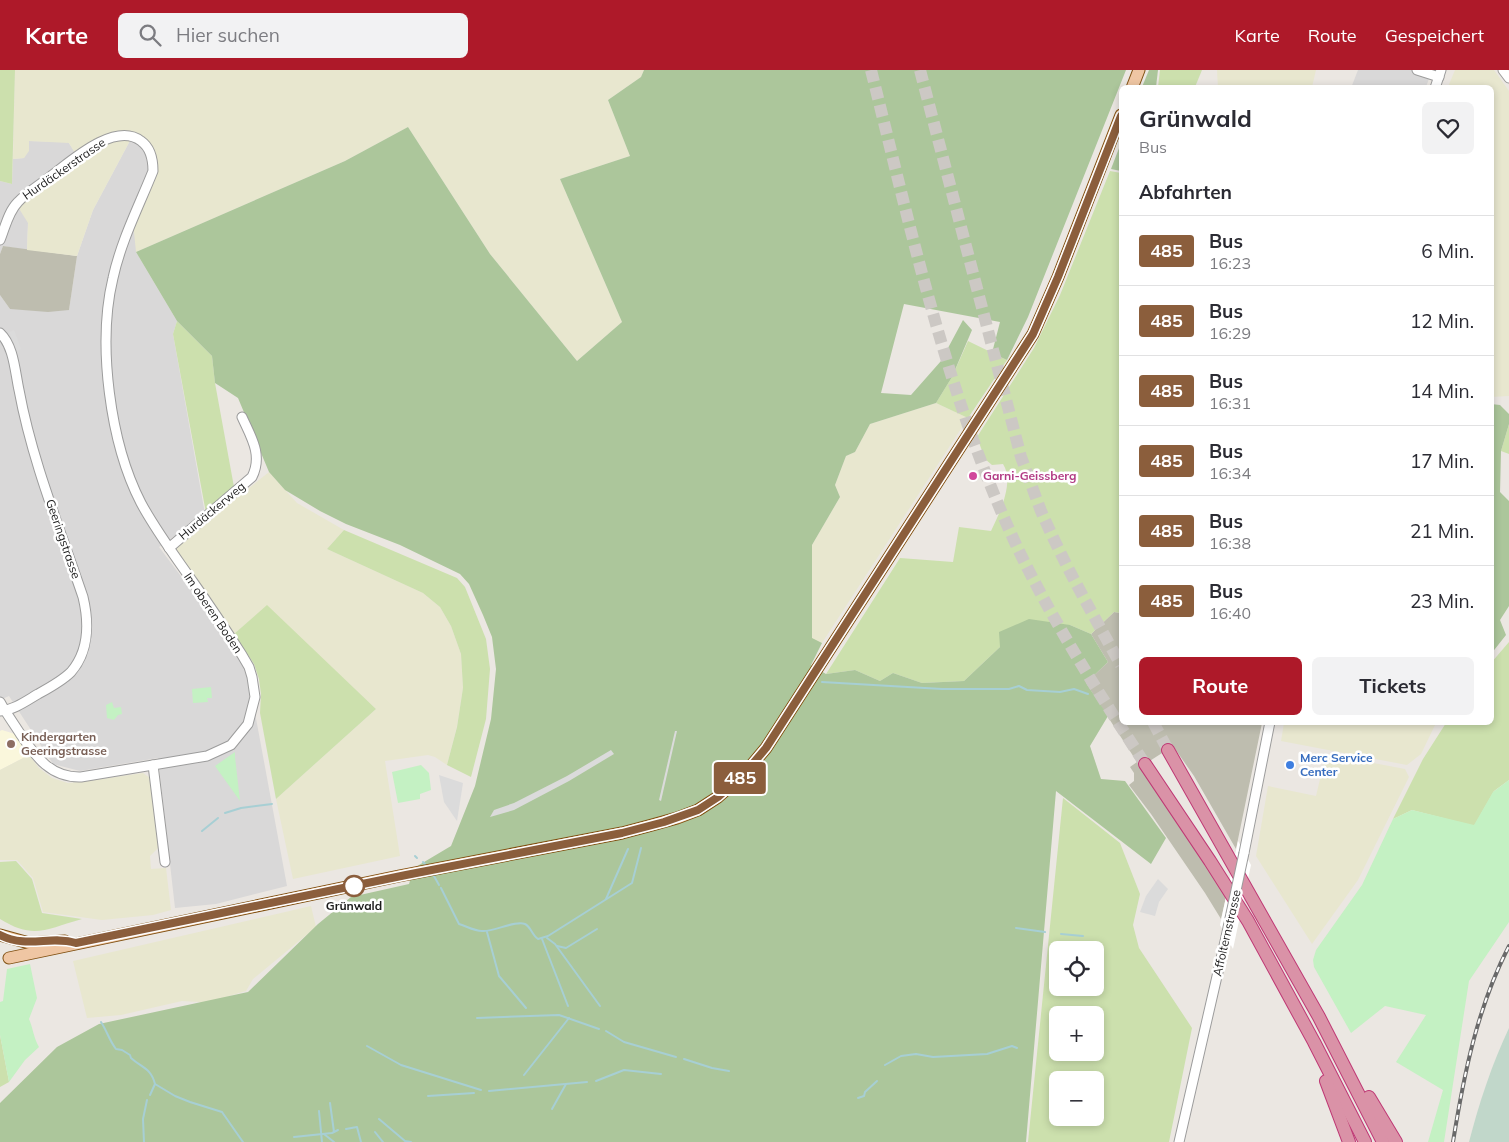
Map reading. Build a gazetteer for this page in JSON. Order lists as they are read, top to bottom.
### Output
{
  "streets": {
    "street": [
      "Hurdäckerstrasse",
      "Hurdäckerweg",
      "Geeringstrasse",
      "Im oberen Boden",
      "Affolternstrasse"
    ]
  },
  "crossings": [
    ["Hurdäckerstrasse", "Im oberen Boden"],
    ["Hurdäckerweg", "Im oberen Boden"],
    ["Geeringstrasse", "Im oberen Boden"]
  ],
  "places": [
    "Garni-Geissberg",
    "Kindergarten Geeringstrasse",
    "Merc Service Center",
    "Grünwald"
  ],
  "lines": ["bus line 485"],
  "page": {
    "header": "Karte",
    "search": "Hier suchen",
    "nav": ["Karte", "Route", "Gespeichert"],
    "on_map": "485",
    "heading": [
      ["Grünwald", "Bus"],
      "Abfahrten"
    ],
    "list": [
      {
        "mark": "485",
        "name": "Bus",
        "note": "16:23",
        "value": "6 Min."
      },
      {
        "mark": "485",
        "name": "Bus",
        "note": "16:29",
        "value": "12 Min."
      },
      {
        "mark": "485",
        "name": "Bus",
        "note": "16:31",
        "value": "14 Min."
      },
      {
        "mark": "485",
        "name": "Bus",
        "note": "16:34",
        "value": "17 Min."
      },
      {
        "mark": "485",
        "name": "Bus",
        "note": "16:38",
        "value": "21 Min."
      },
      {
        "mark": "485",
        "name": "Bus",
        "note": "16:40",
        "value": "23 Min."
      }
    ],
    "buttons": ["Route", "Tickets"],
    "map_buttons": ["+", "−"]
  }
}
